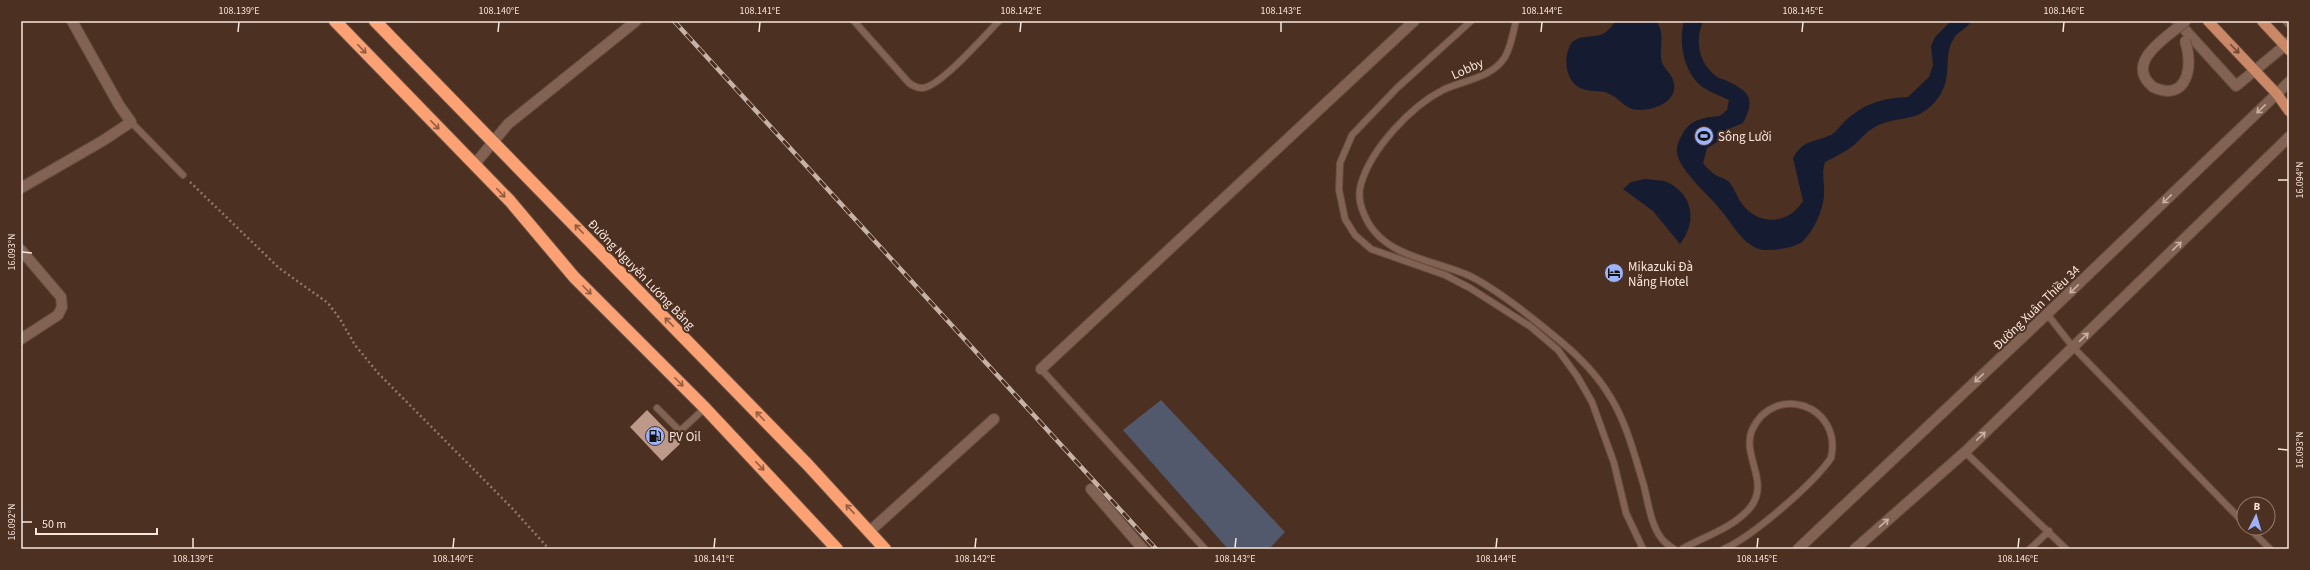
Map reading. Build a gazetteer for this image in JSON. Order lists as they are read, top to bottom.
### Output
{
  "streets": {
    "highway": ["Đường Nguyễn Lương Bằng"],
    "street": ["Đường Xuân Thiều 34"],
    "lane": ["Lobby"]
  },
  "places": {
    "sports": ["Sông Lười"],
    "hotel": ["Mikazuki Đà Nẵng Hotel"],
    "fuel station": ["PV Oil"]
  },
  "scale_bar": "50 m",
  "north": "top",
  "coordinates": [
    "108.139°E",
    "108.140°E",
    "108.141°E",
    "108.142°E",
    "108.143°E",
    "108.144°E",
    "108.145°E",
    "108.146°E",
    "16.094°N",
    "16.093°N",
    "16.092°N"
  ]
}
